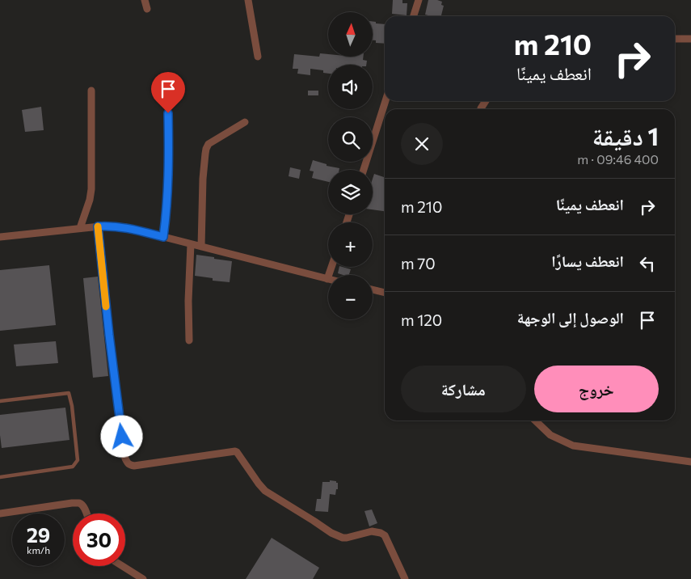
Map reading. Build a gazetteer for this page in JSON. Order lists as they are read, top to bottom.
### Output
{
  "north": "top",
  "page": {
    "map_buttons": ["+", "−"],
    "turn": ["210 m", "انعطف يمينًا"],
    "heading": ["1 دقيقة", "400 m · 09:46"],
    "list": [
      {
        "name": "انعطف يمينًا",
        "value": "210 m"
      },
      {
        "name": "انعطف يسارًا",
        "value": "70 m"
      },
      {
        "name": "الوصول إلى الوجهة",
        "value": "120 m"
      }
    ],
    "buttons": ["خروج", "مشاركة"],
    "speed": "29 km/h",
    "limit": "30"
  }
}
